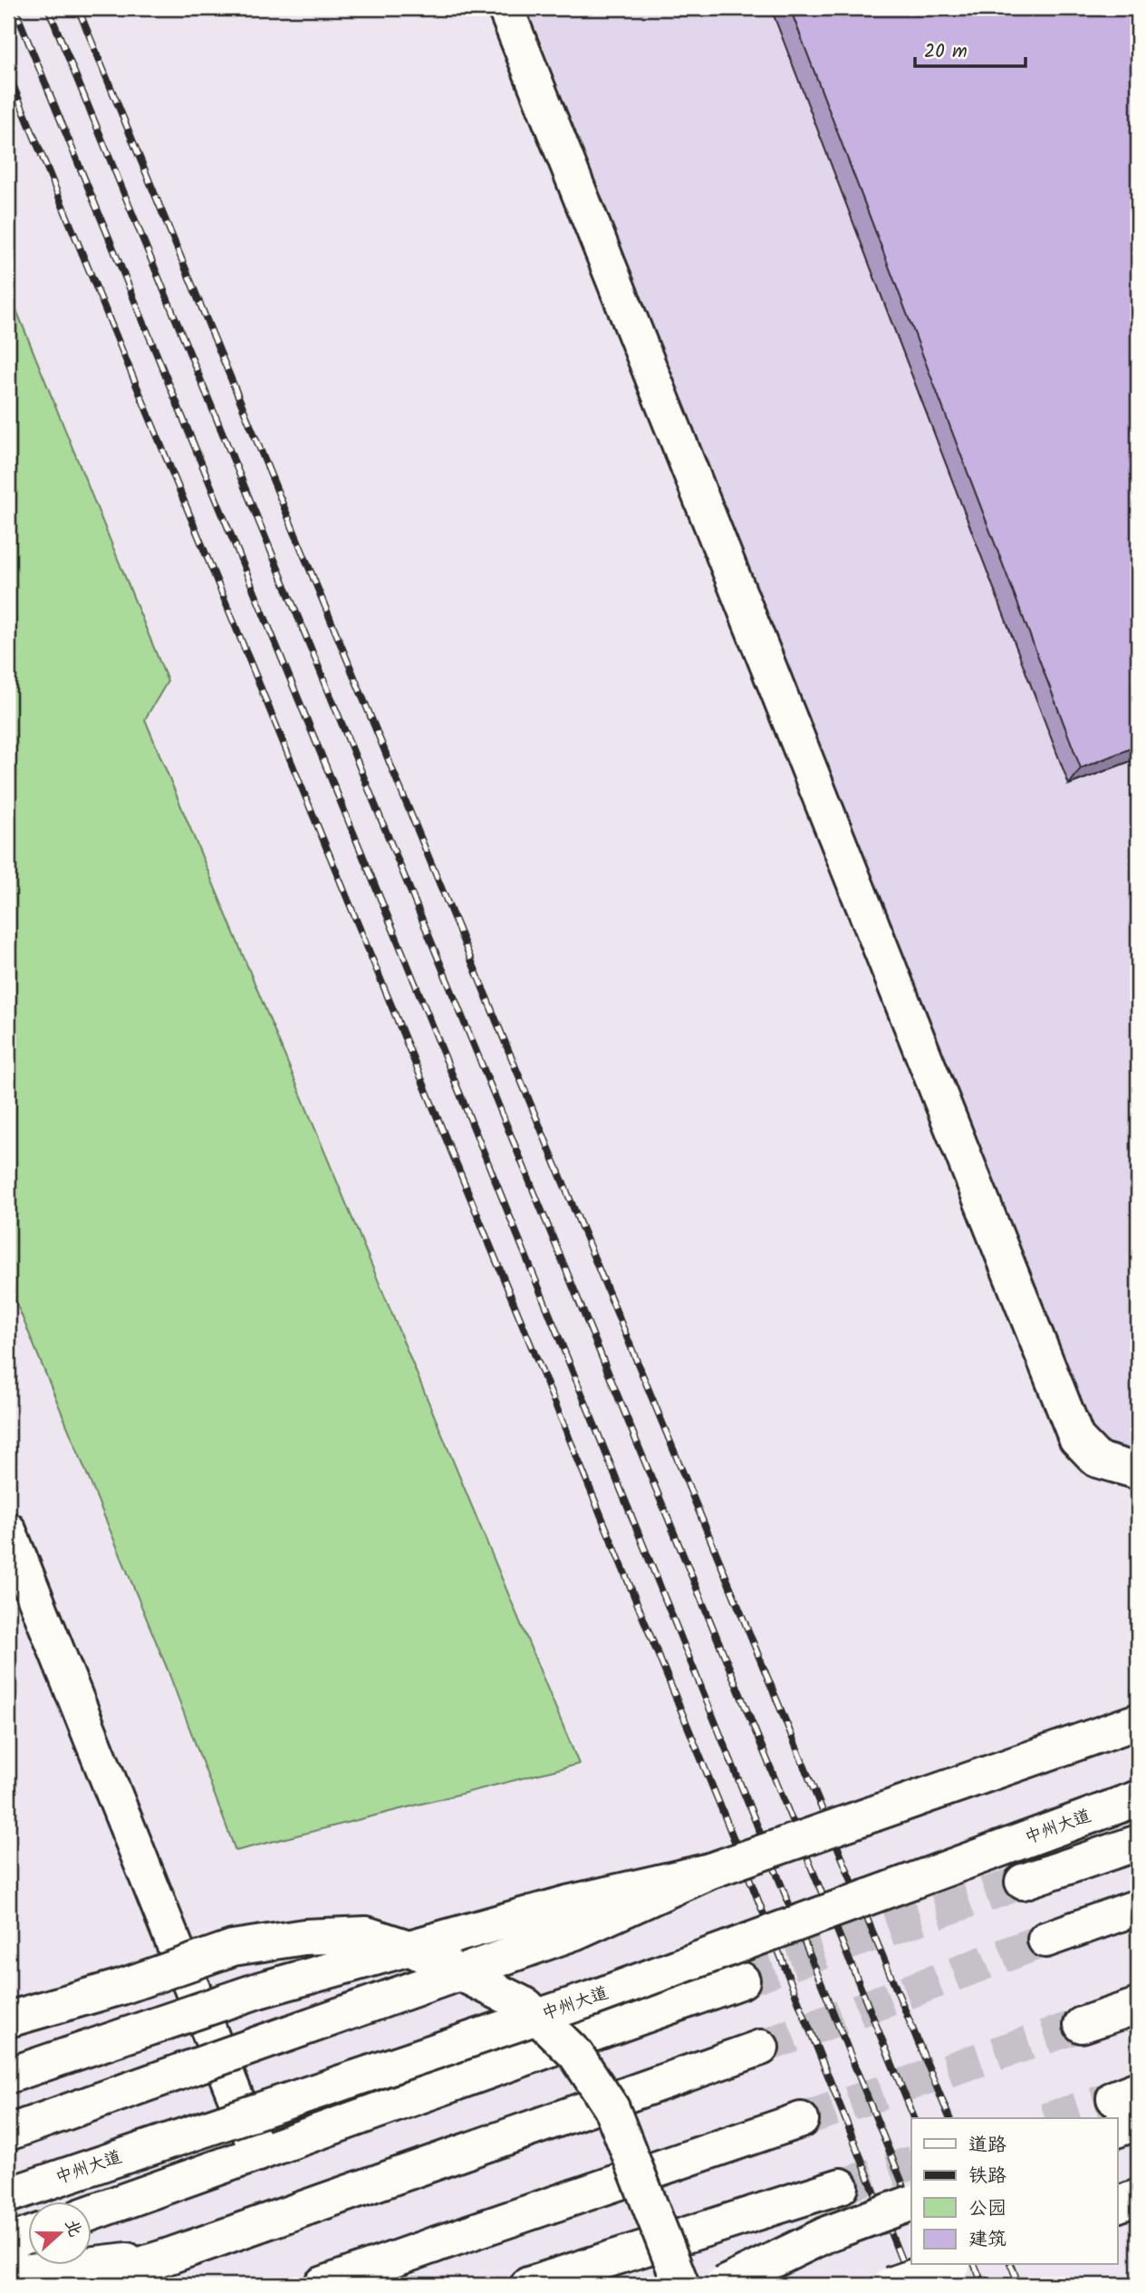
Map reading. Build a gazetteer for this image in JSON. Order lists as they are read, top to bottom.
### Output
{
  "streets": {
    "main road": ["中州大道"]
  },
  "legend": [
    "道路",
    "铁路",
    "公园",
    "建筑"
  ],
  "scale_bar": "20 m",
  "north": "right"
}
